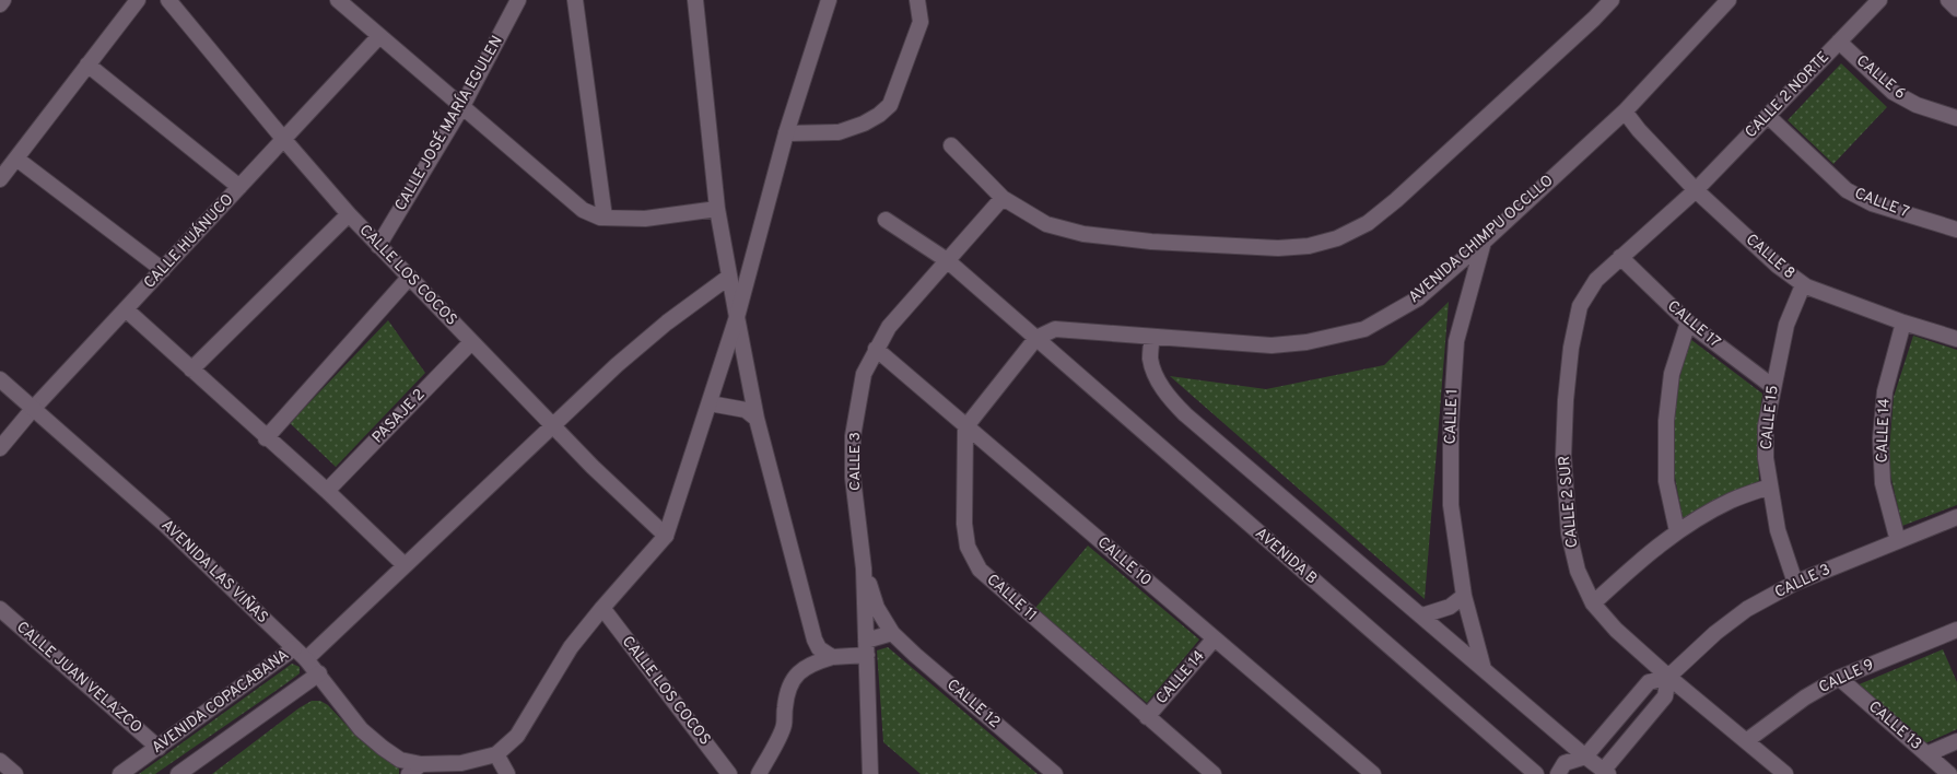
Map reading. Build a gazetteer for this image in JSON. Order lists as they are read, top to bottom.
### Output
{
  "streets": {
    "street": [
      "CALLE 6",
      "CALLE 2 NORTE",
      "CALLE JOSÉ MARÍA EGULEN",
      "CALLE 7",
      "AVENIDA CHIMPU OCCLLO",
      "CALLE HUÁNUCO",
      "CALLE 8",
      "CALLE LOS COCOS",
      "CALLE 17",
      "PASAJE 2",
      "CALLE 1",
      "CALLE 15",
      "CALLE 14",
      "CALLE 3",
      "CALLE 2 SUR",
      "AVENIDA B",
      "CALLE 10",
      "AVENIDA LAS VIÑAS",
      "CALLE 11",
      "CALLE 9",
      "CALLE JUAN VELAZCO",
      "AVENIDA COPACABANA",
      "CALLE 12",
      "CALLE 13"
    ]
  },
  "crossings": [
    ["CALLE 6", "CALLE 2 NORTE"],
    ["CALLE 2 NORTE", "CALLE 7"],
    ["CALLE 2 NORTE", "CALLE 8"],
    ["CALLE 2 NORTE", "CALLE 2 SUR"],
    ["CALLE JOSÉ MARÍA EGULEN", "CALLE LOS COCOS"],
    ["AVENIDA CHIMPU OCCLLO", "CALLE 8"],
    ["AVENIDA CHIMPU OCCLLO", "CALLE 1"],
    ["AVENIDA CHIMPU OCCLLO", "AVENIDA B"],
    ["CALLE HUÁNUCO", "CALLE LOS COCOS"],
    ["CALLE HUÁNUCO", "AVENIDA LAS VIÑAS"],
    ["CALLE 8", "CALLE 15"],
    ["CALLE 8", "CALLE 14"],
    ["CALLE 8", "CALLE 2 SUR"],
    ["CALLE LOS COCOS", "PASAJE 2"],
    ["CALLE 17", "CALLE 15"],
    ["CALLE 17", "CALLE 2 SUR"],
    ["CALLE 15", "CALLE 3"],
    ["CALLE 14", "CALLE 3"],
    ["CALLE 14", "CALLE 10"],
    ["CALLE 14", "CALLE 11"],
    ["CALLE 3", "CALLE 2 SUR"],
    ["CALLE 3", "CALLE 10"],
    ["CALLE 3", "CALLE 12"],
    ["CALLE 2 SUR", "CALLE 9"],
    ["CALLE 10", "CALLE 11"],
    ["AVENIDA LAS VIÑAS", "AVENIDA COPACABANA"],
    ["CALLE 9", "CALLE 13"],
    ["CALLE JUAN VELAZCO", "AVENIDA COPACABANA"]
  ]
}
